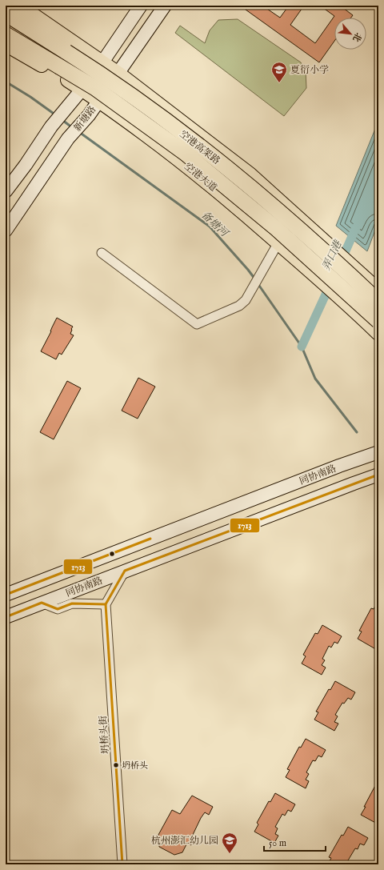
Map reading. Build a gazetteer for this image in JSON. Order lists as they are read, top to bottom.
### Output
{
  "streets": {
    "highway": ["空港高架路"],
    "main road": ["新塘路", "空港大道", "同协南路"],
    "street": ["坍桥头街"]
  },
  "crossings": [
    ["新塘路", "空港大道"]
  ],
  "water": ["备塘河", "弄口港"],
  "places": {
    "school or university": ["夏衍小学", "杭州澎汇幼儿园"],
    "other": ["坍桥头"]
  },
  "lines": ["transit line 1713"],
  "scale_bar": "50 m",
  "north": "bottom right"
}
